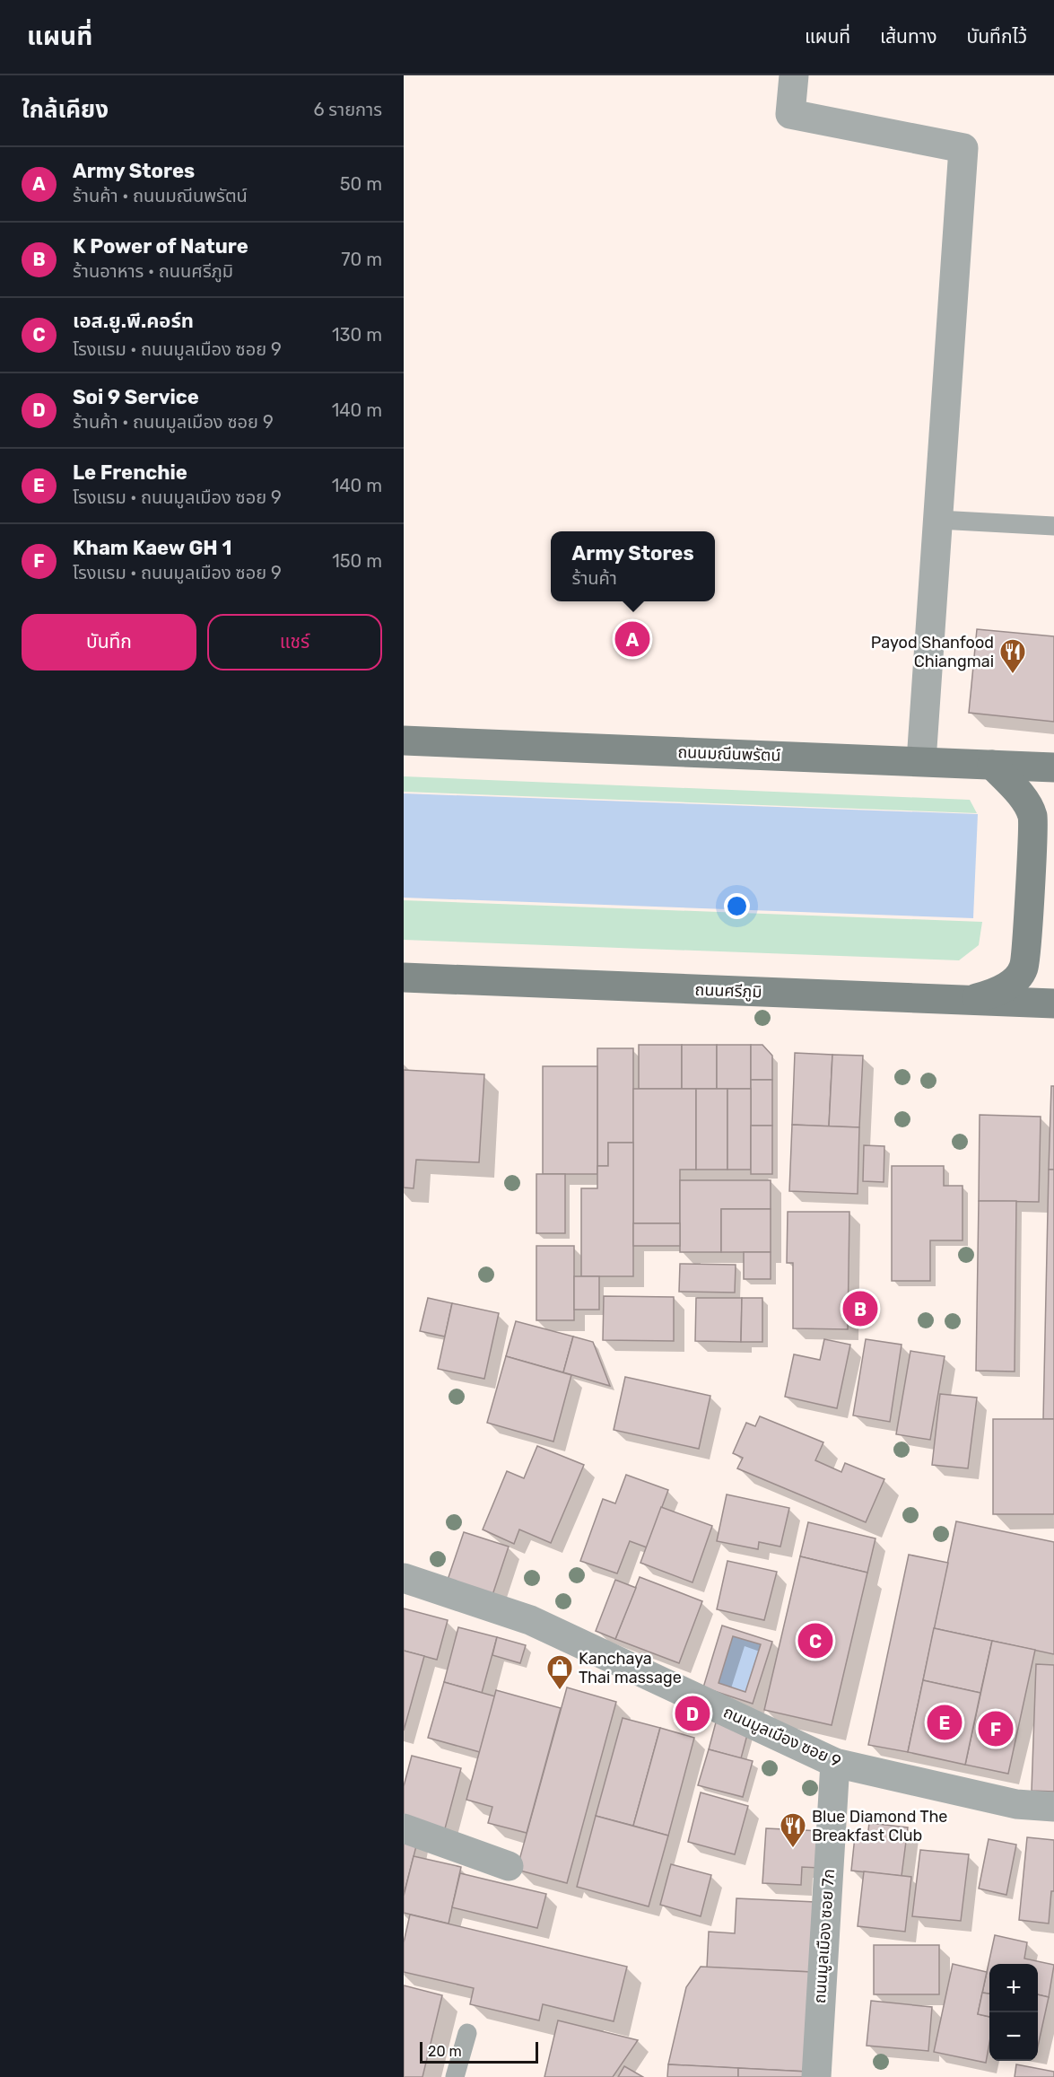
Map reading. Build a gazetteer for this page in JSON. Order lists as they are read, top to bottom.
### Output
{
  "streets": {
    "main road": ["ถนนมณีนพรัตน์", "ถนนศรีภูมิ"],
    "street": ["ถนนมูลเมือง ซอย 9", "ถนนมูลเมือง ซอย 7ก"]
  },
  "crossings": [
    ["ถนนมูลเมือง ซอย 9", "ถนนมูลเมือง ซอย 7ก"]
  ],
  "places": {
    "restaurant": ["Payod Shanfood Chiangmai", "Blue Diamond The Breakfast Club"],
    "shop": ["Kanchaya Thai massage"]
  },
  "scale_bar": "20 m",
  "page": {
    "header": "แผนที่",
    "nav": ["แผนที่", "เส้นทาง", "บันทึกไว้"],
    "heading": ["ใกล้เคียง", "6 รายการ"],
    "list": [
      {
        "mark": "A",
        "name": "Army Stores",
        "note": "ร้านค้า · ถนนมณีนพรัตน์",
        "value": "50 m"
      },
      {
        "mark": "B",
        "name": "K Power of Nature",
        "note": "ร้านอาหาร · ถนนศรีภูมิ",
        "value": "70 m"
      },
      {
        "mark": "C",
        "name": "เอส.ยู.พี.คอร์ท",
        "note": "โรงแรม · ถนนมูลเมือง ซอย 9",
        "value": "130 m"
      },
      {
        "mark": "D",
        "name": "Soi 9 Service",
        "note": "ร้านค้า · ถนนมูลเมือง ซอย 9",
        "value": "140 m"
      },
      {
        "mark": "E",
        "name": "Le Frenchie",
        "note": "โรงแรม · ถนนมูลเมือง ซอย 9",
        "value": "140 m"
      },
      {
        "mark": "F",
        "name": "Kham Kaew GH 1",
        "note": "โรงแรม · ถนนมูลเมือง ซอย 9",
        "value": "150 m"
      }
    ],
    "popup": ["Army Stores", "ร้านค้า"],
    "buttons": ["บันทึก", "แชร์"],
    "pins": [
      "A",
      "B",
      "C",
      "D",
      "E",
      "F"
    ],
    "map_buttons": ["+", "−"],
    "scale": "20 m"
  }
}
